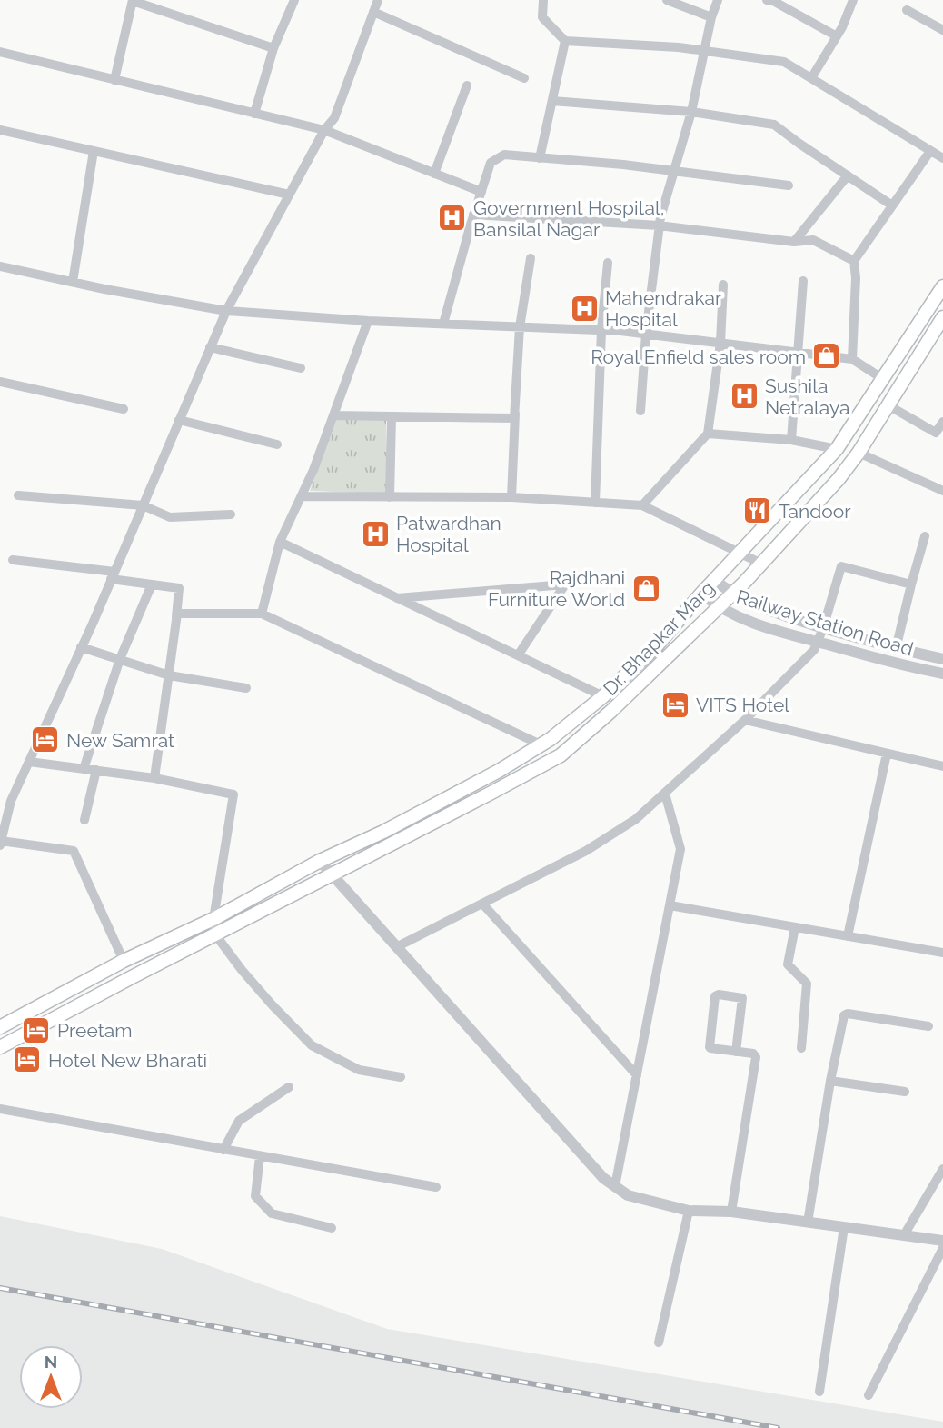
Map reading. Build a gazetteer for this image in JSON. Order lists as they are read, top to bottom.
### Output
{
  "streets": {
    "main road": ["Dr. Bhapkar Marg"],
    "street": ["Railway Station Road"]
  },
  "crossings": [
    ["Railway Station Road", "Dr. Bhapkar Marg"]
  ],
  "places": {
    "hospital": [
      "Government Hospital, Bansilal Nagar",
      "Mahendrakar Hospital",
      "Sushila Netralaya",
      "Patwardhan Hospital"
    ],
    "shop": ["Royal Enfield sales room", "Rajdhani Furniture World"],
    "restaurant": ["Tandoor"],
    "hotel": [
      "VITS Hotel",
      "New Samrat",
      "Preetam",
      "Hotel New Bharati"
    ]
  },
  "north": "top"
}
